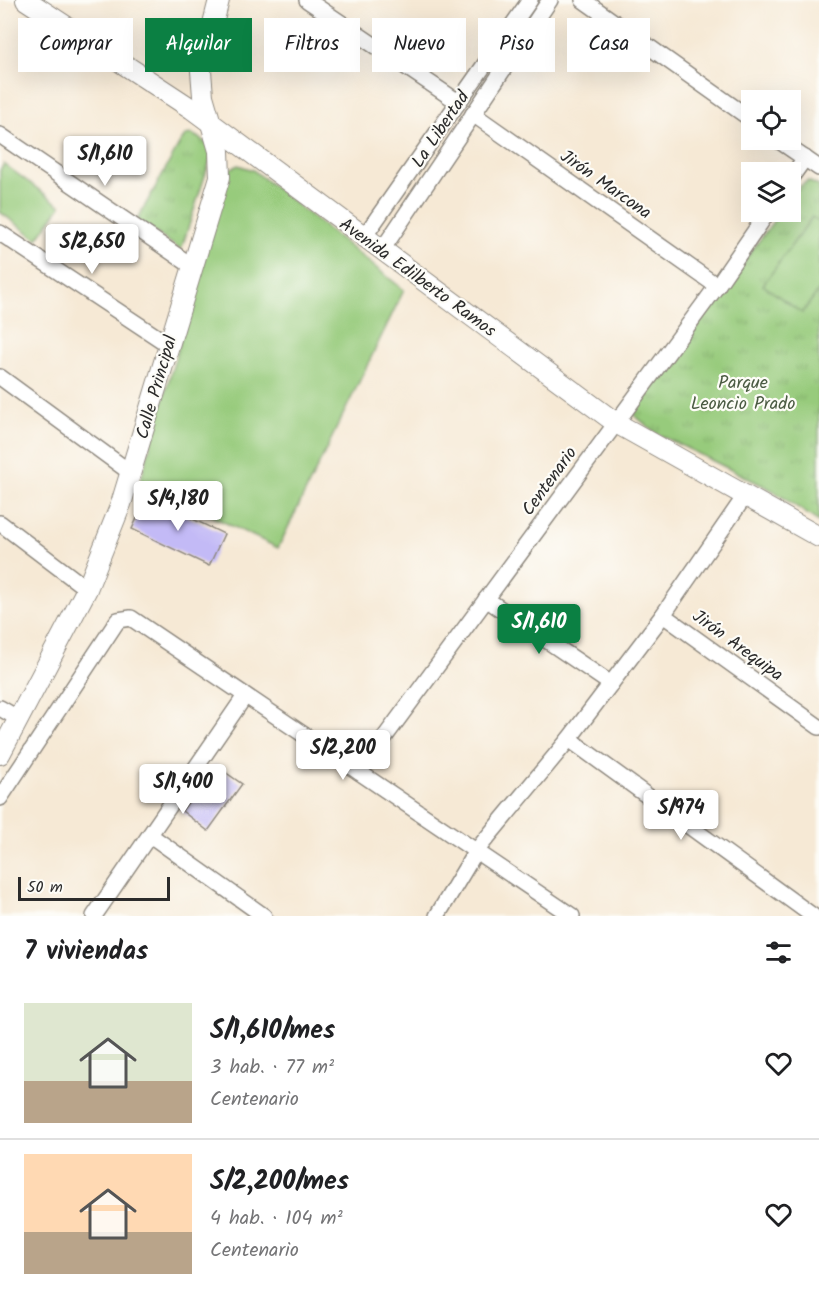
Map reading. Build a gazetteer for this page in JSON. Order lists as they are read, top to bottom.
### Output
{
  "streets": {
    "street": [
      "La Libertad",
      "Jirón Marcona",
      "Avenida Edilberto Ramos",
      "Calle Principal",
      "Centenario",
      "Jirón Arequipa"
    ]
  },
  "crossings": [
    ["La Libertad", "Jirón Marcona"],
    ["La Libertad", "Avenida Edilberto Ramos"],
    ["Jirón Marcona", "Centenario"],
    ["Avenida Edilberto Ramos", "Calle Principal"],
    ["Avenida Edilberto Ramos", "Centenario"]
  ],
  "parks": ["Parque Leoncio Prado"],
  "scale_bar": "50 m",
  "page": {
    "chip": [
      "Comprar",
      "Alquilar",
      "Filtros",
      "Nuevo",
      "Piso",
      "Casa"
    ],
    "price": [
      "S/1,610",
      "S/2,650",
      "S/4,180",
      "S/1,610",
      "S/2,200",
      "S/1,400",
      "S/974"
    ],
    "scale": "50 m",
    "heading": "7 viviendas",
    "list": [
      {
        "name": "S/1,610/mes",
        "note": "3 hab. · 77 m² · Centenario"
      },
      {
        "name": "S/2,200/mes",
        "note": "4 hab. · 104 m² · Centenario"
      }
    ]
  }
}
